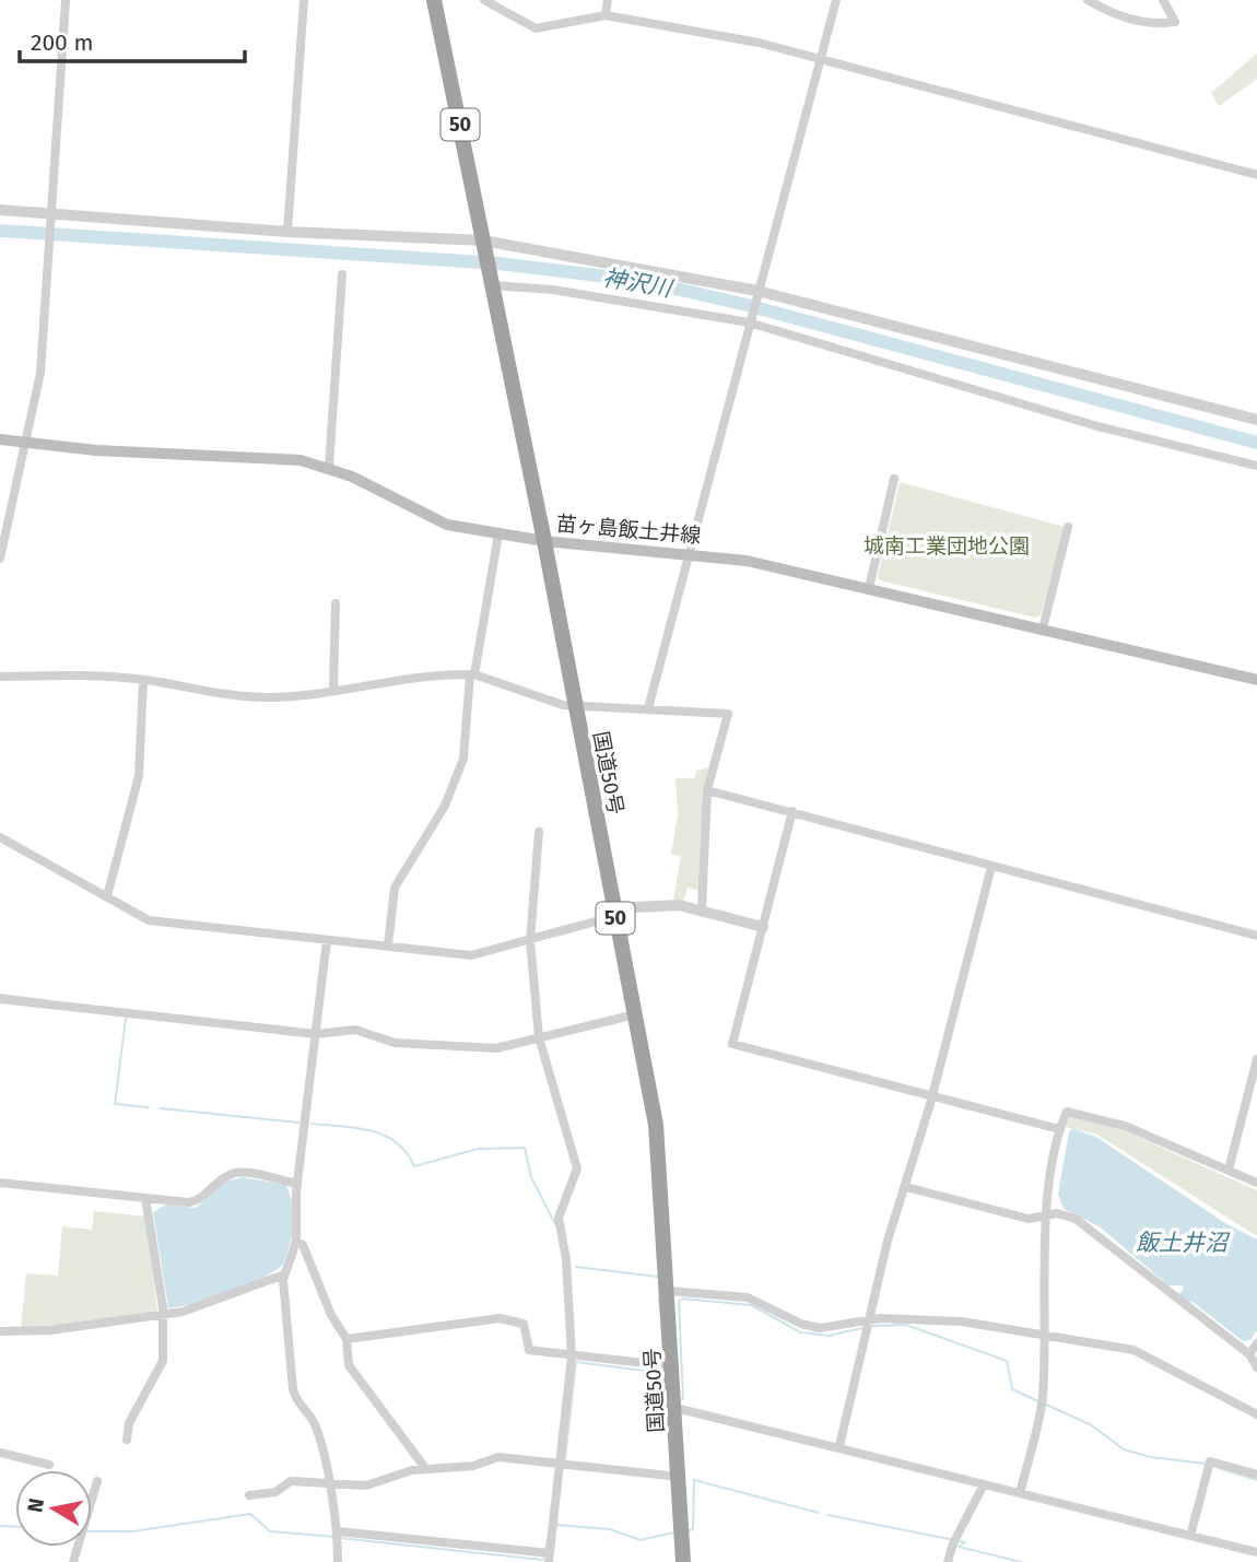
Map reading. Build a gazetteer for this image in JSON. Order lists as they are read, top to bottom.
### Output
{
  "streets": {
    "highway": ["50", "国道50号"],
    "main road": ["苗ヶ島飯土井線"]
  },
  "crossings": [
    ["苗ヶ島飯土井線", "国道50号"]
  ],
  "water": ["神沢川", "飯土井沼"],
  "parks": ["城南工業団地公園"],
  "scale_bar": "200 m",
  "north": "left"
}
